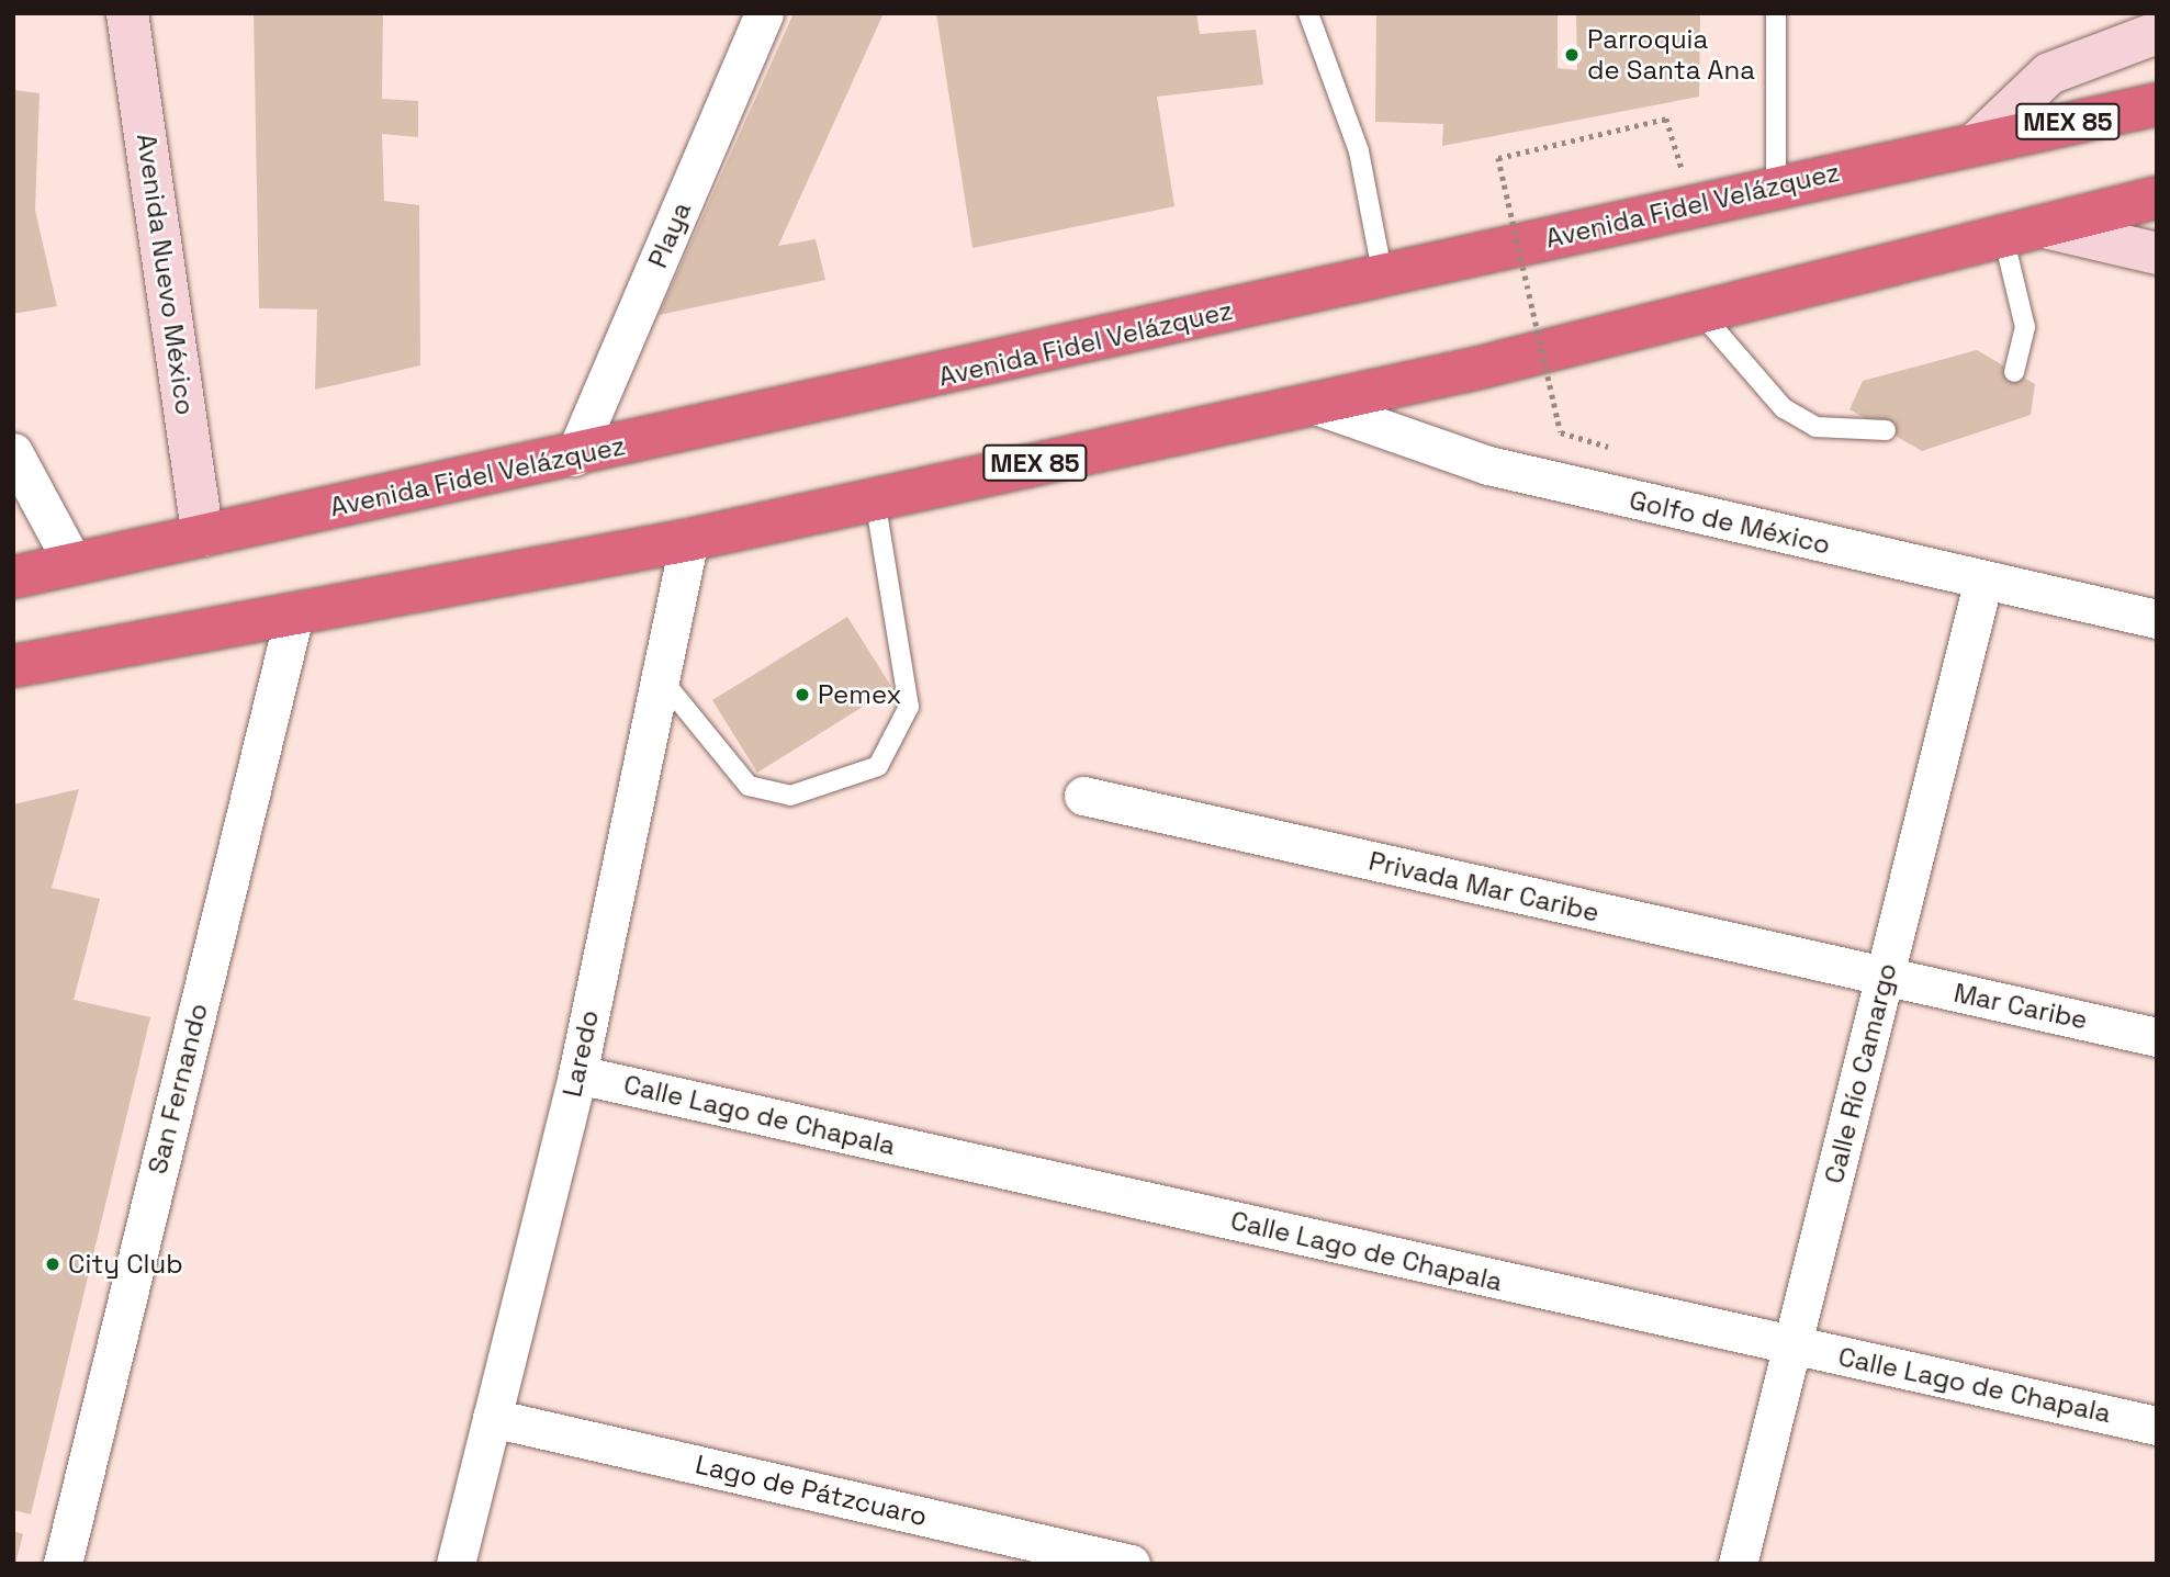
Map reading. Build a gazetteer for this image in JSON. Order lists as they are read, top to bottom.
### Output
{
  "streets": {
    "highway": ["MEX 85", "Avenida Fidel Velázquez"],
    "street": [
      "Playa",
      "Avenida Nuevo México",
      "Golfo de México",
      "Privada Mar Caribe",
      "Mar Caribe",
      "Laredo",
      "Calle Río Camargo",
      "San Fernando",
      "Calle Lago de Chapala",
      "Lago de Pátzcuaro"
    ]
  },
  "crossings": [
    ["MEX 85", "Golfo de México"],
    ["MEX 85", "Laredo"],
    ["MEX 85", "San Fernando"],
    ["Avenida Fidel Velázquez", "Playa"],
    ["Avenida Fidel Velázquez", "Avenida Nuevo México"],
    ["Golfo de México", "Calle Río Camargo"],
    ["Privada Mar Caribe", "Mar Caribe"],
    ["Privada Mar Caribe", "Calle Río Camargo"],
    ["Mar Caribe", "Calle Río Camargo"],
    ["Laredo", "Calle Lago de Chapala"],
    ["Laredo", "Lago de Pátzcuaro"],
    ["Calle Río Camargo", "Calle Lago de Chapala"]
  ],
  "places": ["Parroquia de Santa Ana", "Pemex", "City Club"]
}
